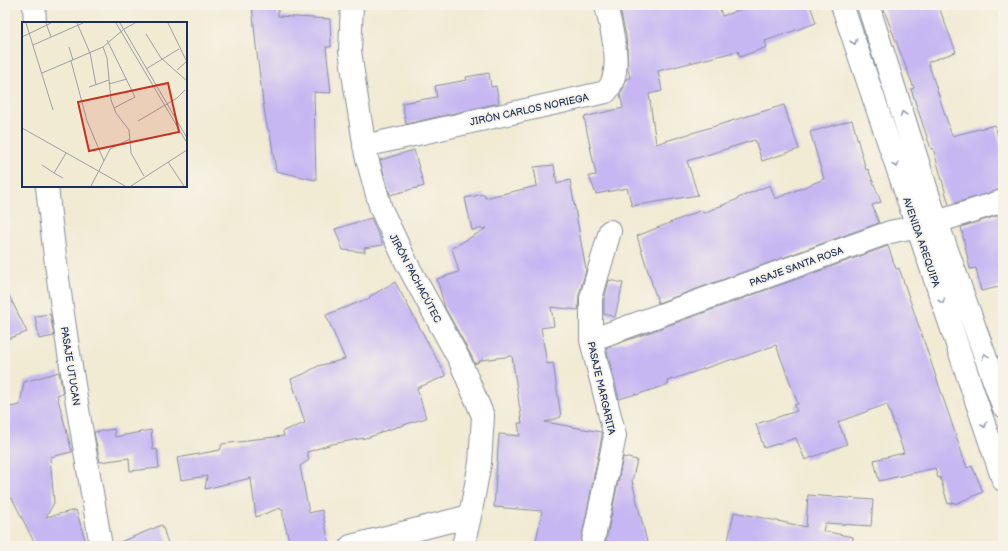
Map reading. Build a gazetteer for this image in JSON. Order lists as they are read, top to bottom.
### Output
{
  "streets": {
    "street": [
      "JIRÓN CARLOS NORIEGA",
      "AVENIDA AREQUIPA",
      "PASAJE SANTA ROSA",
      "JIRÓN PACHACÚTEC",
      "PASAJE UTUCAN",
      "PASAJE MARGARITA"
    ]
  },
  "crossings": [
    ["JIRÓN CARLOS NORIEGA", "JIRÓN PACHACÚTEC"],
    ["AVENIDA AREQUIPA", "PASAJE SANTA ROSA"],
    ["PASAJE SANTA ROSA", "PASAJE MARGARITA"]
  ]
}
